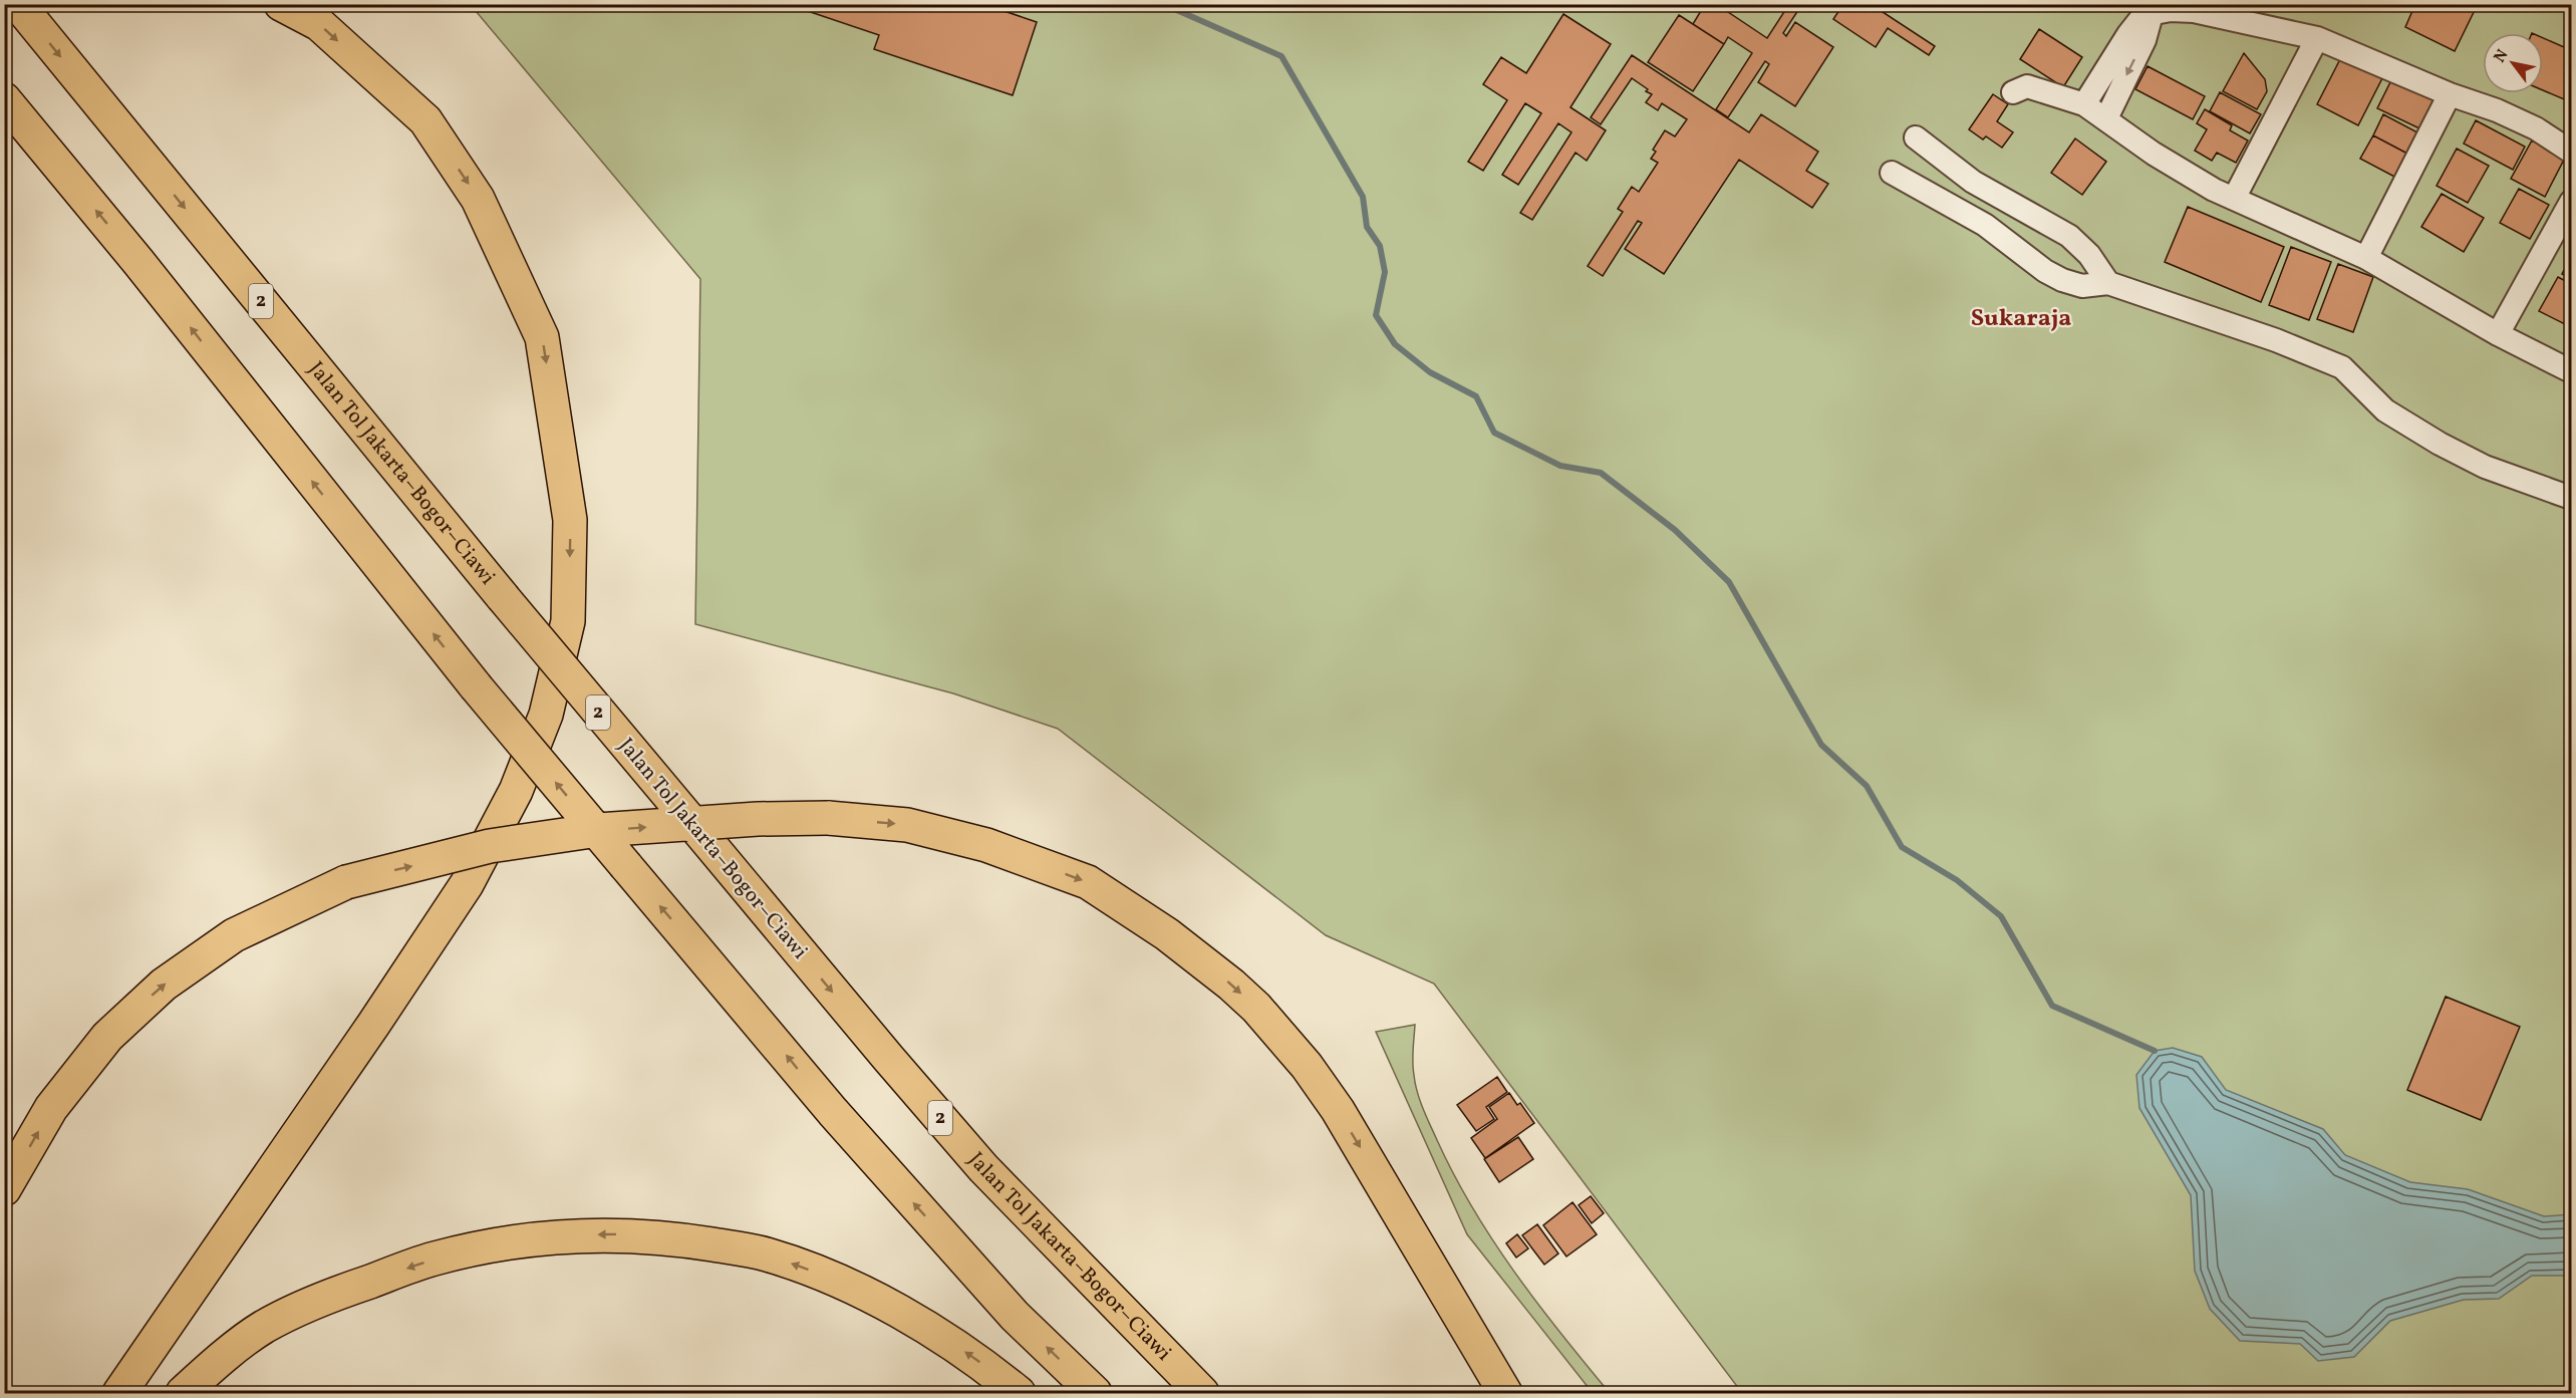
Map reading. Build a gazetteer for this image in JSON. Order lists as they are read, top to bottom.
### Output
{
  "streets": {
    "highway": ["2", "Jalan Tol Jakarta–Bogor–Ciawi"]
  },
  "districts": ["Sukaraja"],
  "north": "top left"
}
